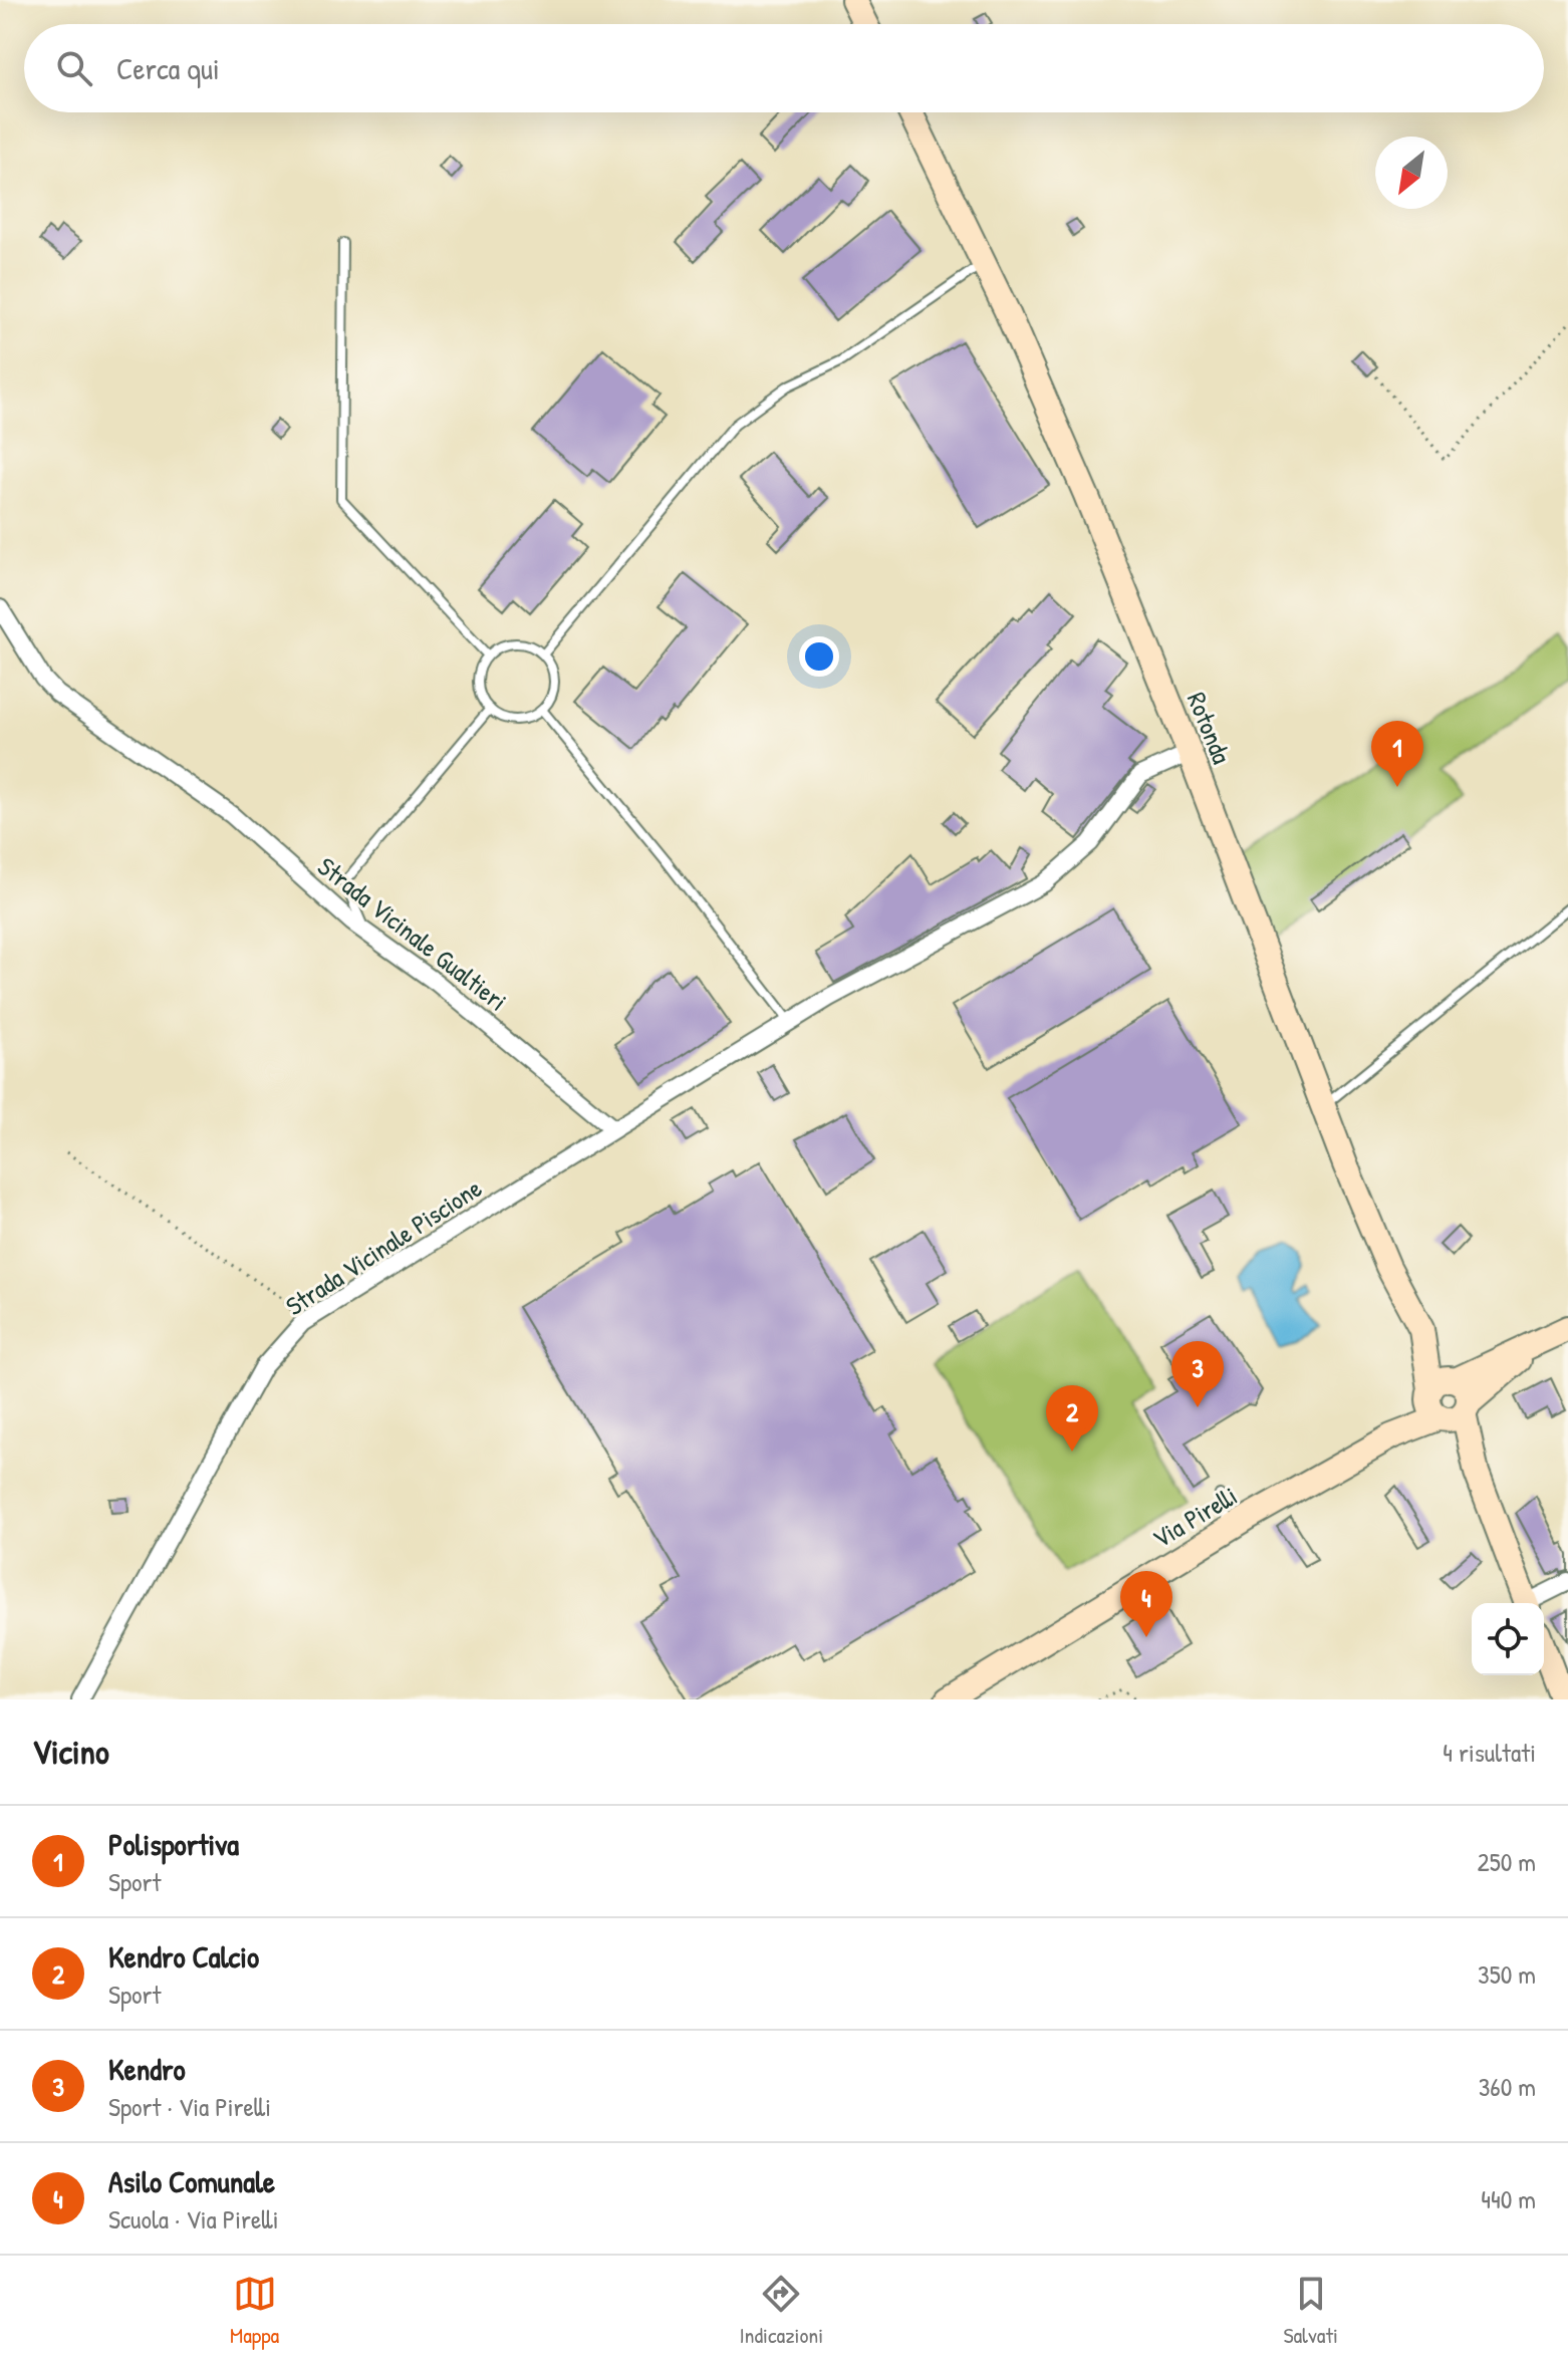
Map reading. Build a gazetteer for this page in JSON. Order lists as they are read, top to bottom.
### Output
{
  "streets": {
    "main road": ["Rotonda", "Via Pirelli"],
    "street": ["Strada Vicinale Gualtieri", "Strada Vicinale Piscione"]
  },
  "crossings": [
    ["Rotonda", "Via Pirelli"],
    ["Strada Vicinale Gualtieri", "Strada Vicinale Piscione"]
  ],
  "north": "bottom left",
  "page": {
    "search": "Cerca qui",
    "pins": [
      "1",
      "3",
      "2",
      "4"
    ],
    "heading": ["Vicino", "4 risultati"],
    "list": [
      {
        "mark": "1",
        "name": "Polisportiva",
        "note": "Sport",
        "value": "250 m"
      },
      {
        "mark": "2",
        "name": "Kendro Calcio",
        "note": "Sport",
        "value": "350 m"
      },
      {
        "mark": "3",
        "name": "Kendro",
        "note": "Sport · Via Pirelli",
        "value": "360 m"
      },
      {
        "mark": "4",
        "name": "Asilo Comunale",
        "note": "Scuola · Via Pirelli",
        "value": "440 m"
      }
    ],
    "nav": ["Mappa", "Indicazioni", "Salvati"]
  }
}
